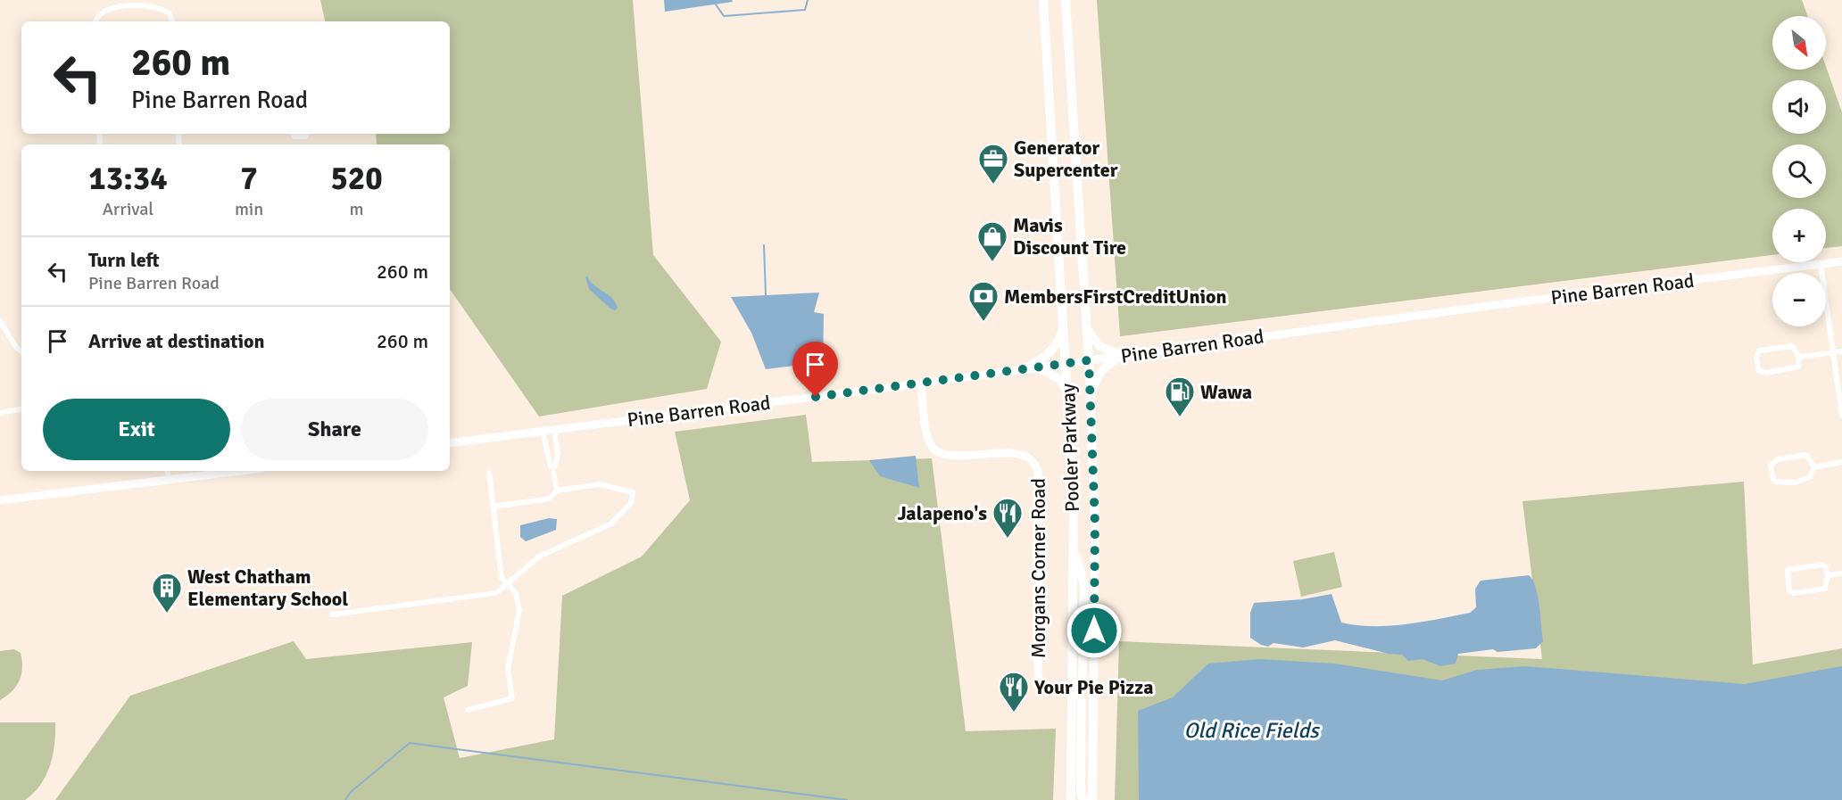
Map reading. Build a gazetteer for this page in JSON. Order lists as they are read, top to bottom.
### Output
{
  "streets": {
    "main road": ["Pine Barren Road", "Pooler Parkway", "Morgans Corner Road"]
  },
  "crossings": [
    ["Pine Barren Road", "Pooler Parkway"],
    ["Pine Barren Road", "Morgans Corner Road"],
    ["Pooler Parkway", "Morgans Corner Road"]
  ],
  "water": ["Old Rice Fields"],
  "places": {
    "office": ["Generator Supercenter"],
    "shop": ["Mavis Discount Tire"],
    "bank": ["MembersFirstCreditUnion"],
    "fuel station": ["Wawa"],
    "restaurant": ["Jalapeno's", "Your Pie Pizza"],
    "building": ["West Chatham Elementary School"]
  },
  "north": "bottom right",
  "page": {
    "map_buttons": ["+", "−"],
    "turn": ["260 m", "Pine Barren Road"],
    "eta": [
      "13:34",
      "Arrival",
      "7",
      "min",
      "520",
      "m"
    ],
    "list": [
      {
        "name": "Turn left",
        "note": "Pine Barren Road",
        "value": "260 m"
      },
      {
        "name": "Arrive at destination",
        "value": "260 m"
      }
    ],
    "buttons": ["Exit", "Share"]
  }
}
